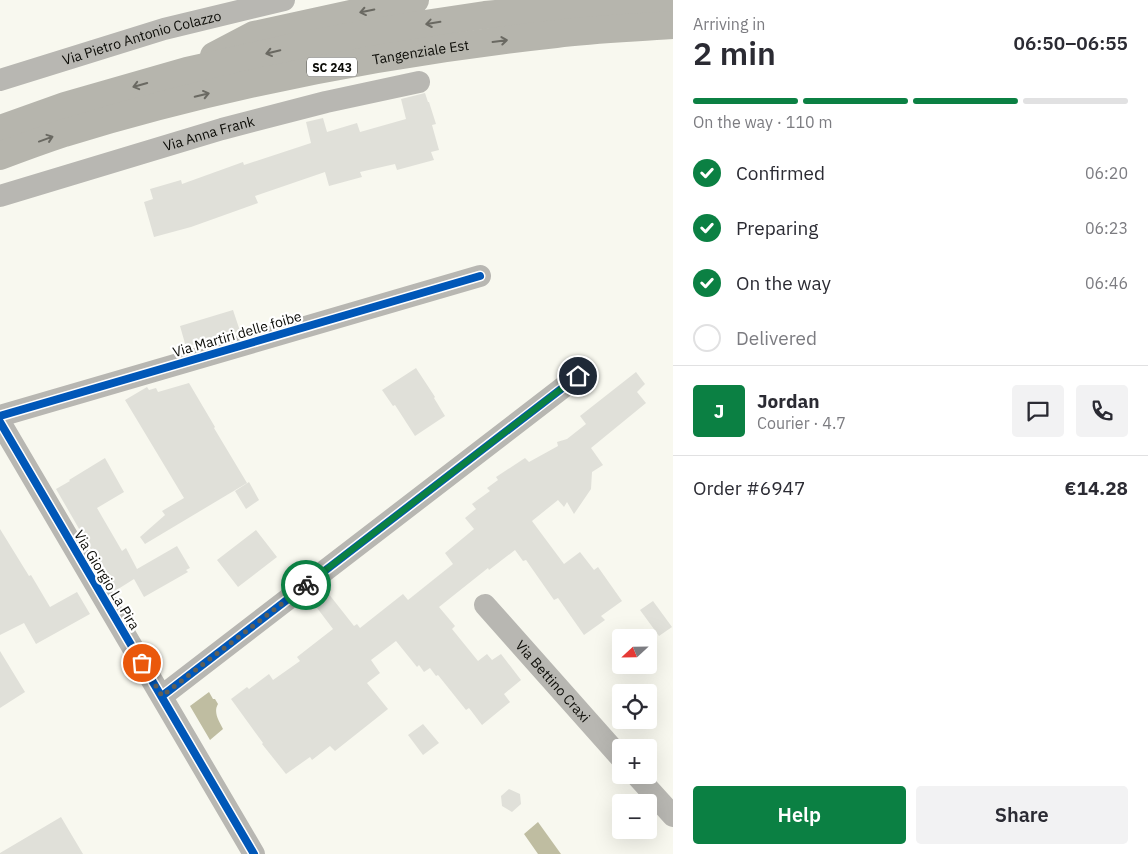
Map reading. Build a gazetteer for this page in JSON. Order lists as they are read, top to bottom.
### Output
{
  "streets": {
    "highway": ["Tangenziale Est", "SC 243"],
    "street": [
      "Via Pietro Antonio Colazzo",
      "Via Anna Frank",
      "Via Martiri delle foibe",
      "Via Giorgio La Pira",
      "Via Bettino Craxi"
    ]
  },
  "north": "left",
  "page": {
    "heading": ["2 min", "Arriving in", "06:50–06:55"],
    "panel": [
      "Jordan",
      "Courier · 4.7",
      "Order #6947",
      "€14.28"
    ],
    "bar": "On the way · 110 m",
    "list": [
      ["Confirmed", "06:20"],
      ["Preparing", "06:23"],
      ["On the way", "06:46"],
      "Delivered"
    ],
    "round": "J",
    "map_buttons": ["+", "−"],
    "buttons": ["Help", "Share"]
  }
}
